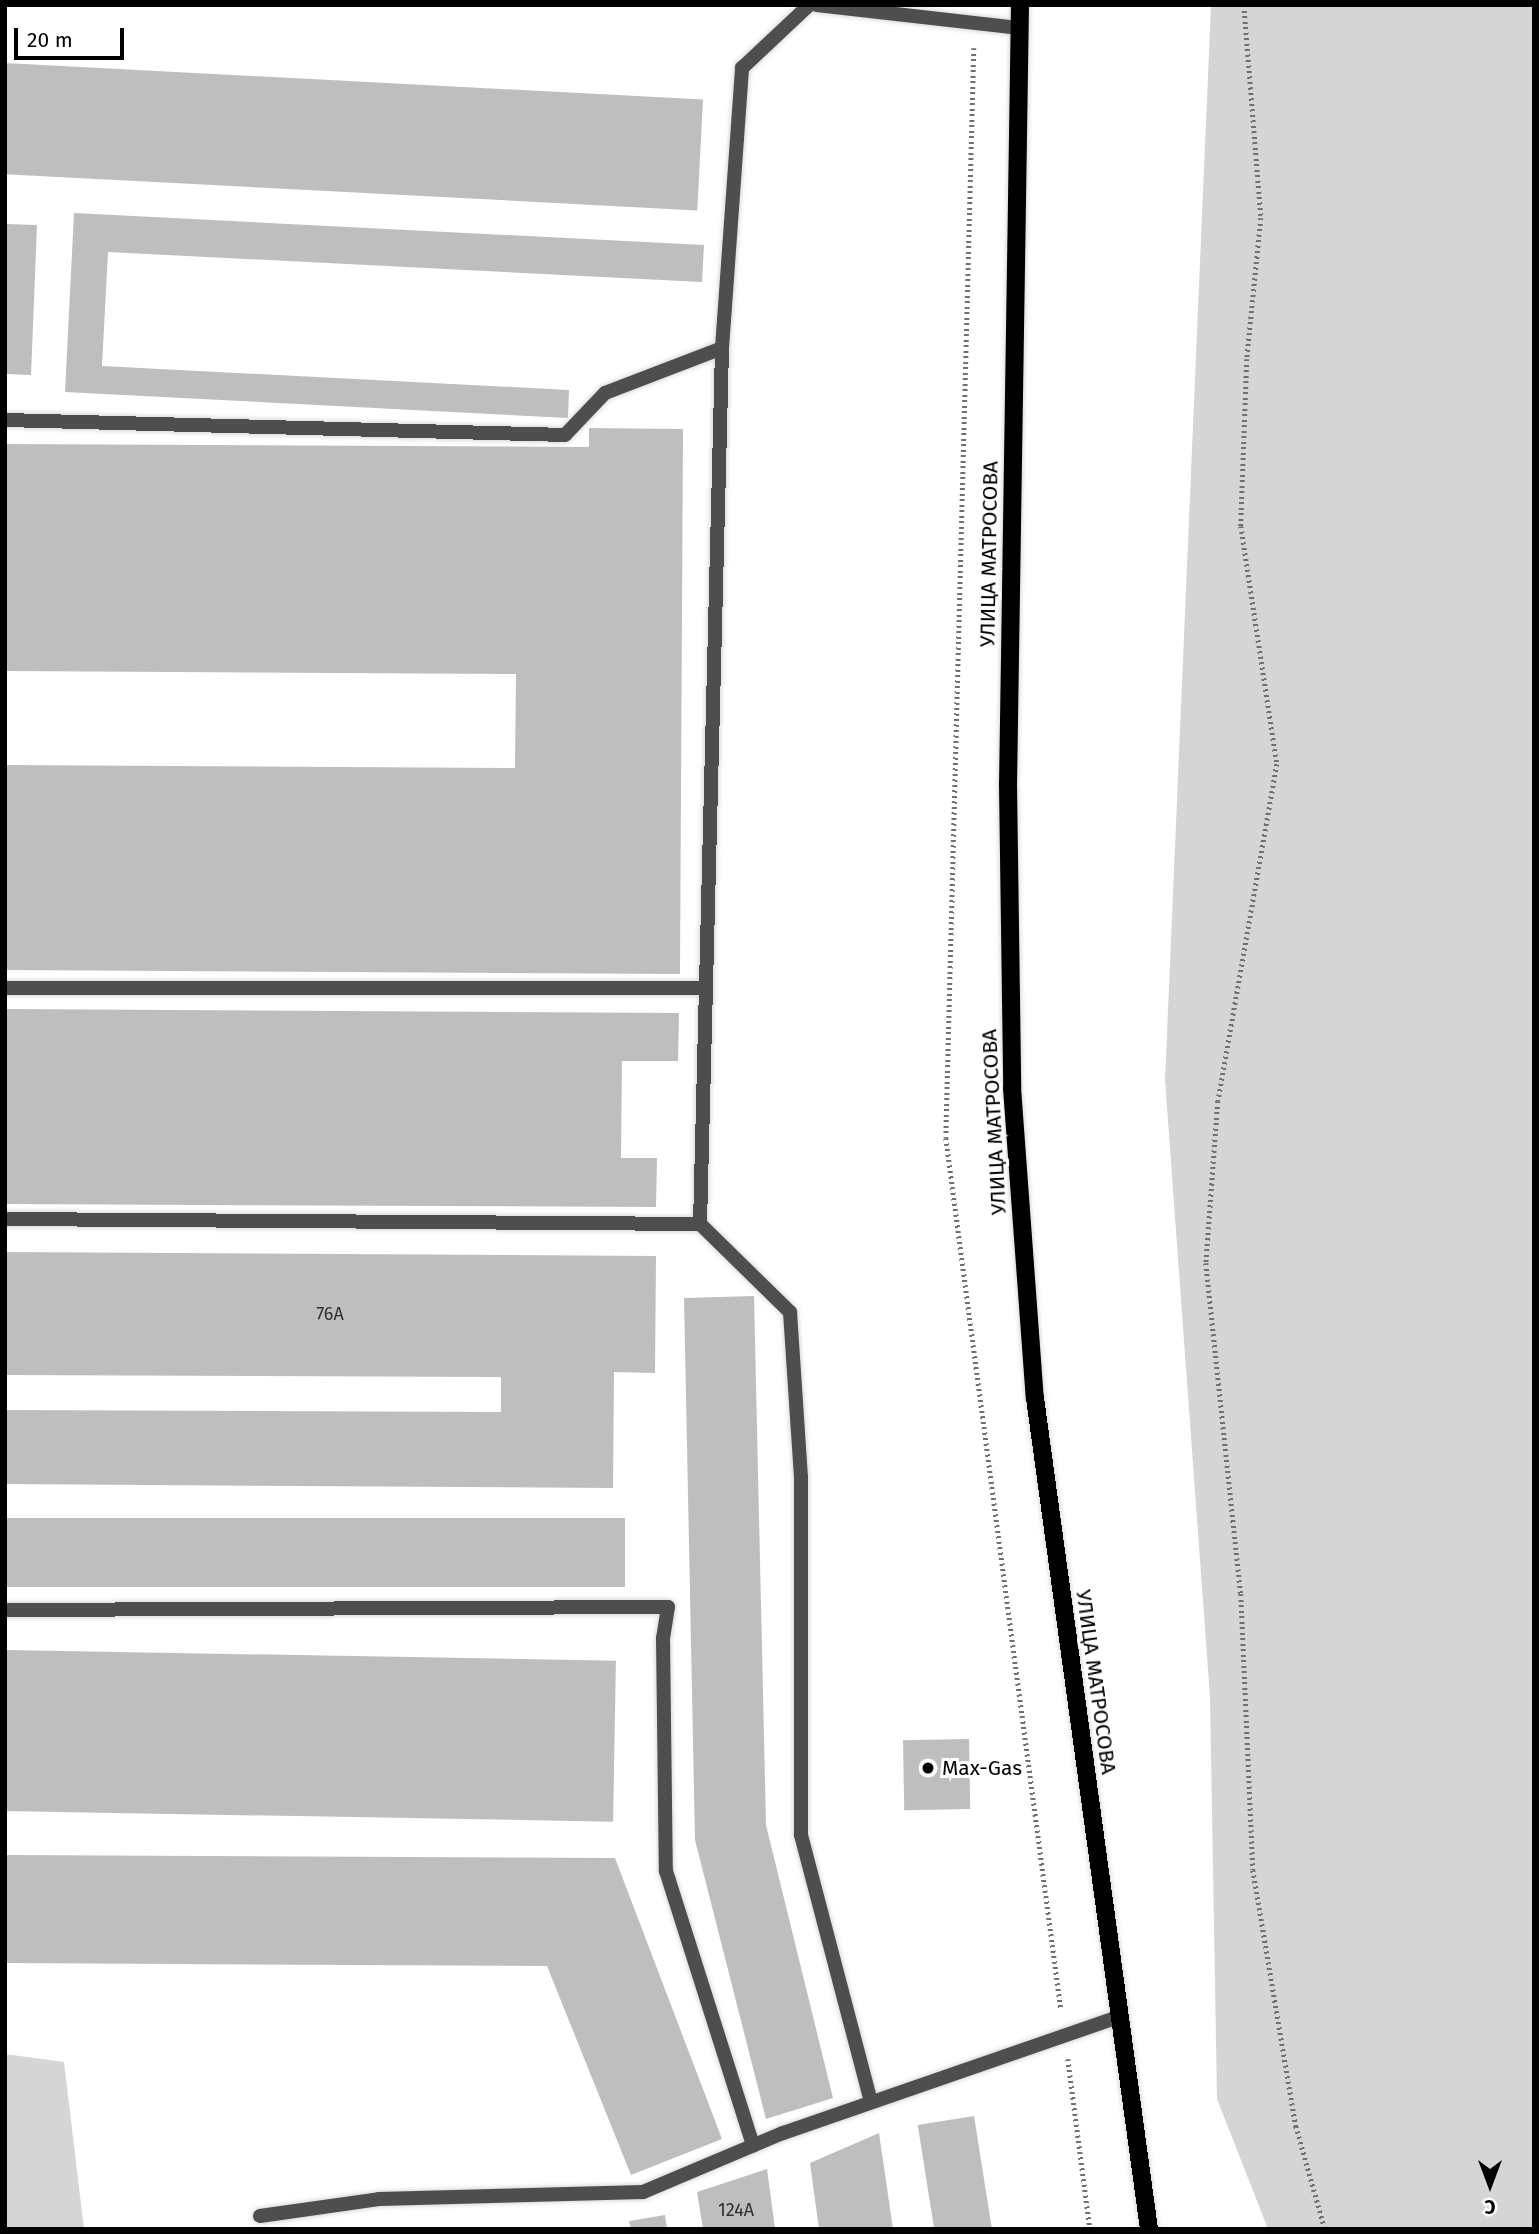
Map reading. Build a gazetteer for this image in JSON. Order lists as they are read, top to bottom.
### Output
{
  "streets": {
    "main road": ["УЛИЦА МАТРОСОВА"]
  },
  "places": ["Max-Gas"],
  "house_numbers": ["76А", "124А"],
  "scale_bar": "20 m",
  "north": "bottom"
}
